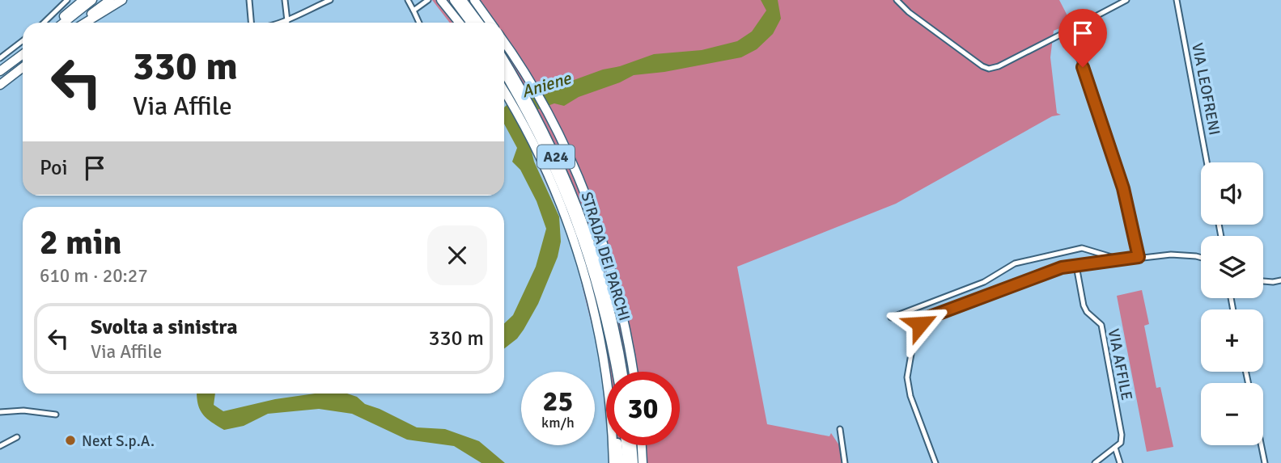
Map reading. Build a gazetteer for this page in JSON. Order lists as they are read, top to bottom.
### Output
{
  "streets": {
    "highway": ["A24", "STRADA DEI PARCHI"],
    "street": ["VIA LEOFRENI", "VIA AFFILE"]
  },
  "water": ["Aniene"],
  "places": ["Next S.p.A."],
  "page": {
    "turn": ["330 m", "Via Affile"],
    "then": "Poi",
    "map_buttons": ["+", "−"],
    "heading": ["2 min", "610 m · 20:27"],
    "list": [
      {
        "name": "Svolta a sinistra",
        "note": "Via Affile",
        "value": "330 m"
      }
    ],
    "speed": "25 km/h",
    "limit": "30"
  }
}
